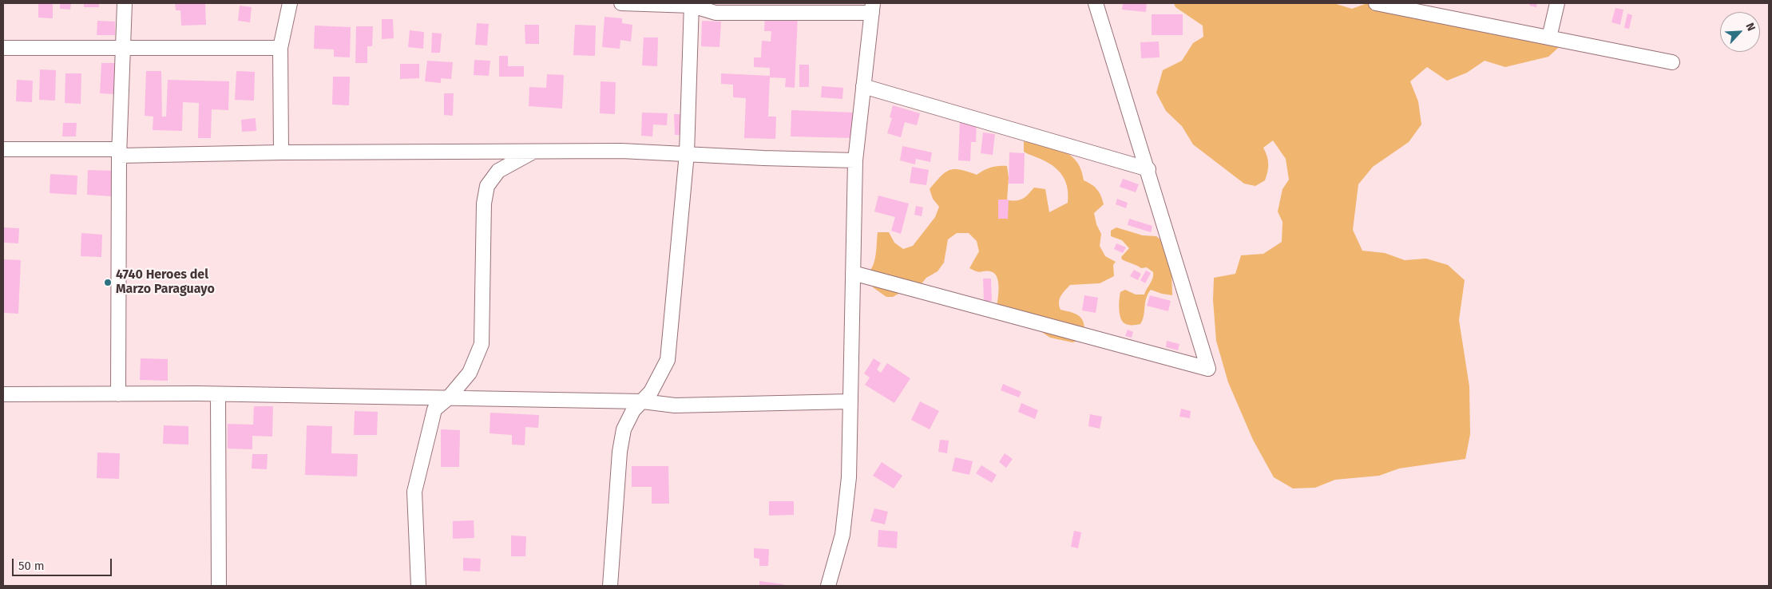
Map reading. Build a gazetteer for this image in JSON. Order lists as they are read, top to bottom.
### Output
{
  "places": ["4740 Heroes del Marzo Paraguayo"],
  "scale_bar": "50 m",
  "north": "top right"
}
